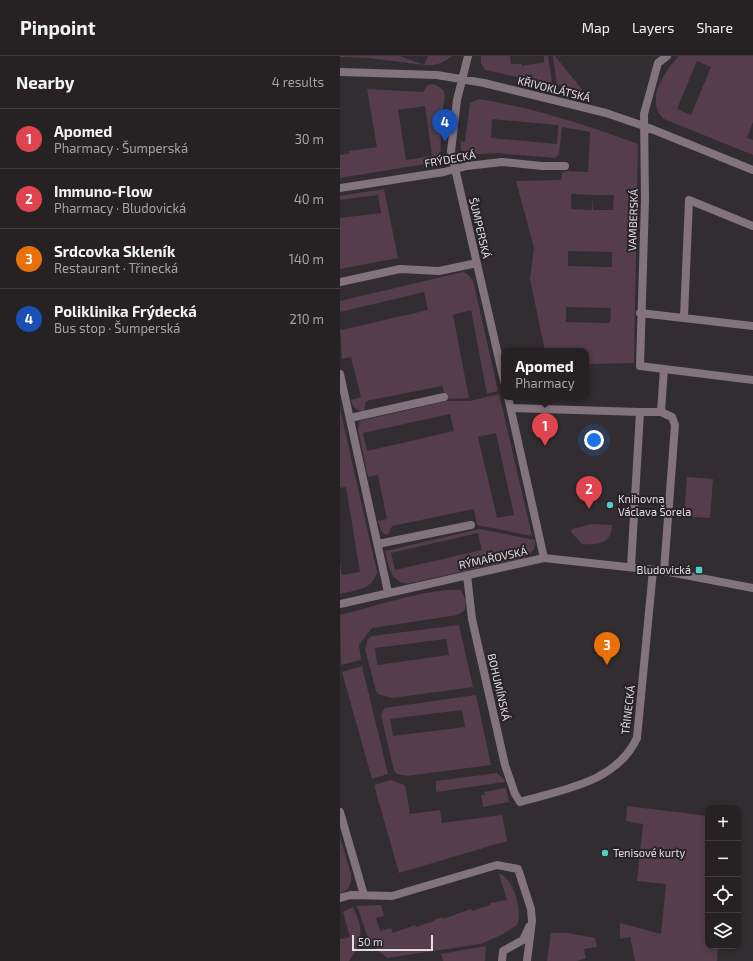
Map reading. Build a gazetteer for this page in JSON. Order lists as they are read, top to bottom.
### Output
{
  "streets": {
    "street": [
      "KŘIVOKLÁTSKÁ",
      "FRÝDECKÁ",
      "VAMBERSKÁ",
      "ŠUMPERSKÁ",
      "RÝMAŘOVSKÁ",
      "BOHUMÍNSKÁ",
      "TŘINECKÁ"
    ]
  },
  "crossings": [
    ["KŘIVOKLÁTSKÁ", "VAMBERSKÁ"],
    ["KŘIVOKLÁTSKÁ", "ŠUMPERSKÁ"],
    ["FRÝDECKÁ", "ŠUMPERSKÁ"],
    ["RÝMAŘOVSKÁ", "BOHUMÍNSKÁ"],
    ["RÝMAŘOVSKÁ", "TŘINECKÁ"],
    ["BOHUMÍNSKÁ", "TŘINECKÁ"]
  ],
  "places": {
    "other": ["Knihovna Václava Šorela", "Tenisové kurty"],
    "transit": ["Bludovická"]
  },
  "scale_bar": "50 m",
  "page": {
    "header": "Pinpoint",
    "nav": ["Map", "Layers", "Share"],
    "heading": ["Nearby", "4 results"],
    "list": [
      {
        "mark": "1",
        "name": "Apomed",
        "note": "Pharmacy · Šumperská",
        "value": "30 m"
      },
      {
        "mark": "2",
        "name": "Immuno-Flow",
        "note": "Pharmacy · Bludovická",
        "value": "40 m"
      },
      {
        "mark": "3",
        "name": "Srdcovka Skleník",
        "note": "Restaurant · Třinecká",
        "value": "140 m"
      },
      {
        "mark": "4",
        "name": "Poliklinika Frýdecká",
        "note": "Bus stop · Šumperská",
        "value": "210 m"
      }
    ],
    "pins": [
      "4",
      "1",
      "2",
      "3"
    ],
    "popup": ["Apomed", "Pharmacy"],
    "map_buttons": ["+", "−"],
    "scale": "50 m"
  }
}
